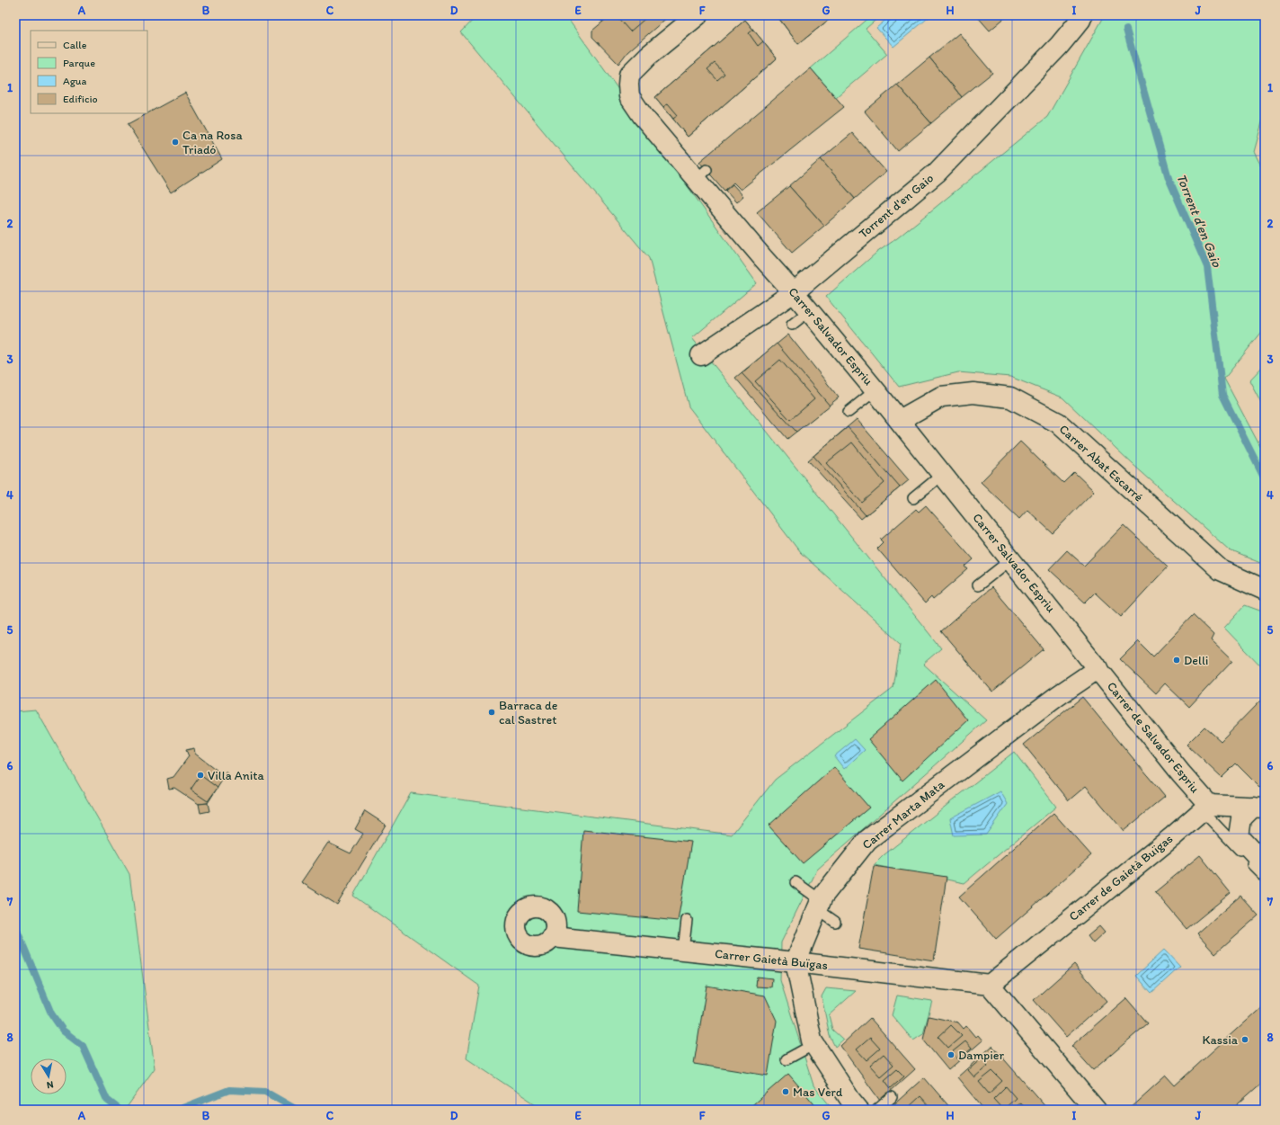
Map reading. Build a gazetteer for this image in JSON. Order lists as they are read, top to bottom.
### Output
{
  "streets": {
    "street": [
      "Torrent d'en Gaio",
      "Carrer Salvador Espriu",
      "Carrer Abat Escarré",
      "Carrer de Salvador Espriu",
      "Carrer Marta Mata",
      "Carrer de Gaietà Buïgas",
      "Carrer Gaietà Buïgas"
    ]
  },
  "crossings": [
    ["Torrent d'en Gaio", "Carrer Salvador Espriu"],
    ["Carrer Salvador Espriu", "Carrer Abat Escarré"],
    ["Carrer Salvador Espriu", "Carrer de Salvador Espriu"],
    ["Carrer Salvador Espriu", "Carrer Marta Mata"],
    ["Carrer de Salvador Espriu", "Carrer Marta Mata"],
    ["Carrer de Salvador Espriu", "Carrer de Gaietà Buïgas"],
    ["Carrer Marta Mata", "Carrer Gaietà Buïgas"],
    ["Carrer de Gaietà Buïgas", "Carrer Gaietà Buïgas"]
  ],
  "water": ["Torrent d'en Gaio"],
  "places": [
    "Ca na Rosa Triadó",
    "Delli",
    "Barraca de cal Sastret",
    "Villa Anita",
    "Kassia",
    "Dampier",
    "Mas Verd"
  ],
  "legend": [
    "Calle",
    "Parque",
    "Agua",
    "Edificio"
  ],
  "north": "bottom",
  "grid": {
    "columns": [
      "A",
      "B",
      "C",
      "D",
      "E",
      "F",
      "G",
      "H",
      "I",
      "J"
    ],
    "rows": [
      "1",
      "2",
      "3",
      "4",
      "5",
      "6",
      "7",
      "8"
    ]
  }
}
